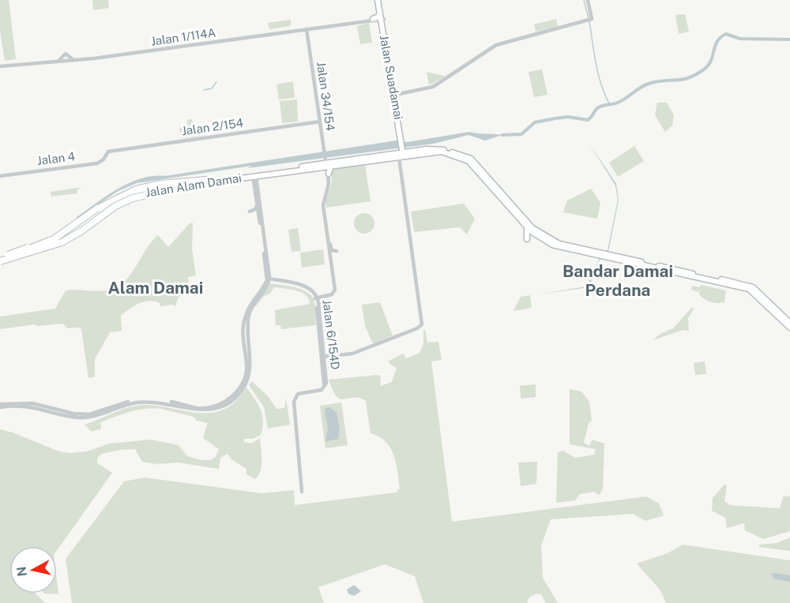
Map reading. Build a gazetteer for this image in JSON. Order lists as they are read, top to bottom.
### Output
{
  "streets": {
    "main road": ["Jalan Suadamai", "Jalan Alam Damai"],
    "street": [
      "Jalan 1/114A",
      "Jalan 34/154",
      "Jalan 2/154",
      "Jalan 4",
      "Jalan 6/154D"
    ]
  },
  "crossings": [
    ["Jalan 1/114A", "Jalan Suadamai"],
    ["Jalan 1/114A", "Jalan 34/154"],
    ["Jalan Suadamai", "Jalan Alam Damai"],
    ["Jalan 34/154", "Jalan 2/154"],
    ["Jalan 34/154", "Jalan Alam Damai"],
    ["Jalan 34/154", "Jalan 6/154D"],
    ["Jalan 2/154", "Jalan 4"]
  ],
  "districts": ["Bandar Damai Perdana", "Alam Damai"],
  "north": "left"
}
